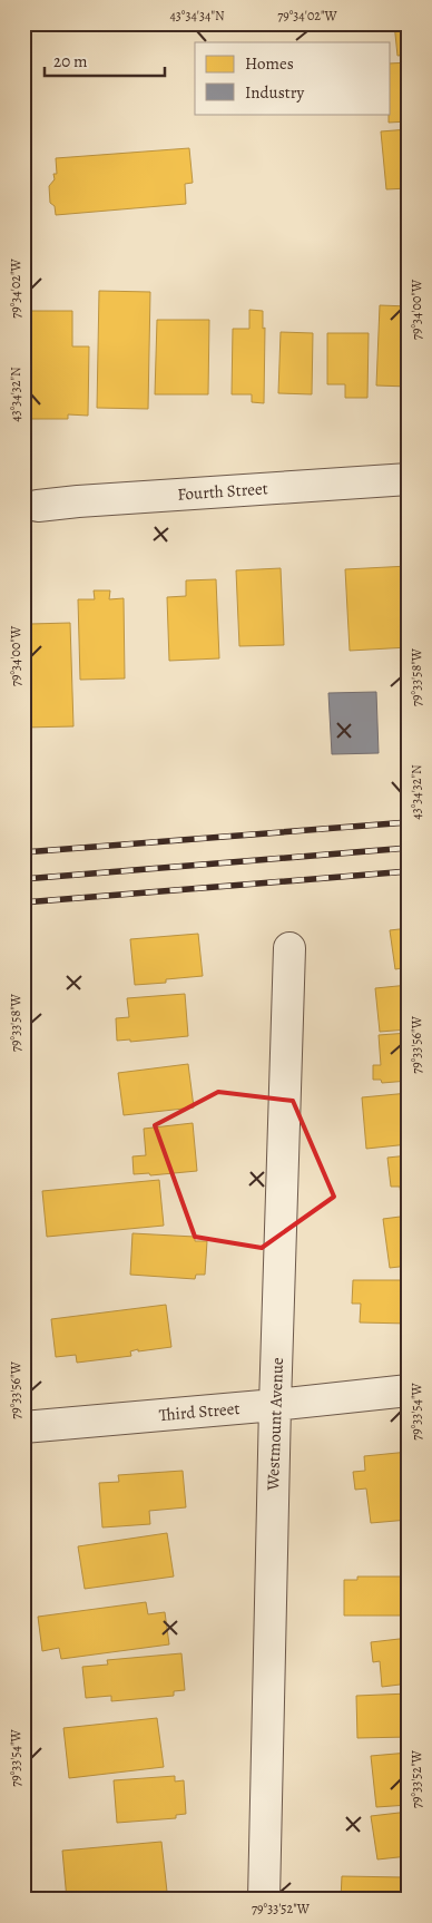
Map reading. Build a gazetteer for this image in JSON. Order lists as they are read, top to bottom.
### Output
{
  "streets": {
    "street": ["Fourth Street", "Third Street", "Westmount Avenue"]
  },
  "crossings": [
    ["Third Street", "Westmount Avenue"]
  ],
  "legend": ["Homes", "Industry"],
  "scale_bar": "20 m",
  "coordinates": [
    "43°34'34\"N",
    "79°34'02\"W",
    "79°34'00\"W",
    "43°34'32\"N",
    "79°33'58\"W",
    "79°33'56\"W",
    "79°33'54\"W",
    "79°33'52\"W"
  ]
}
